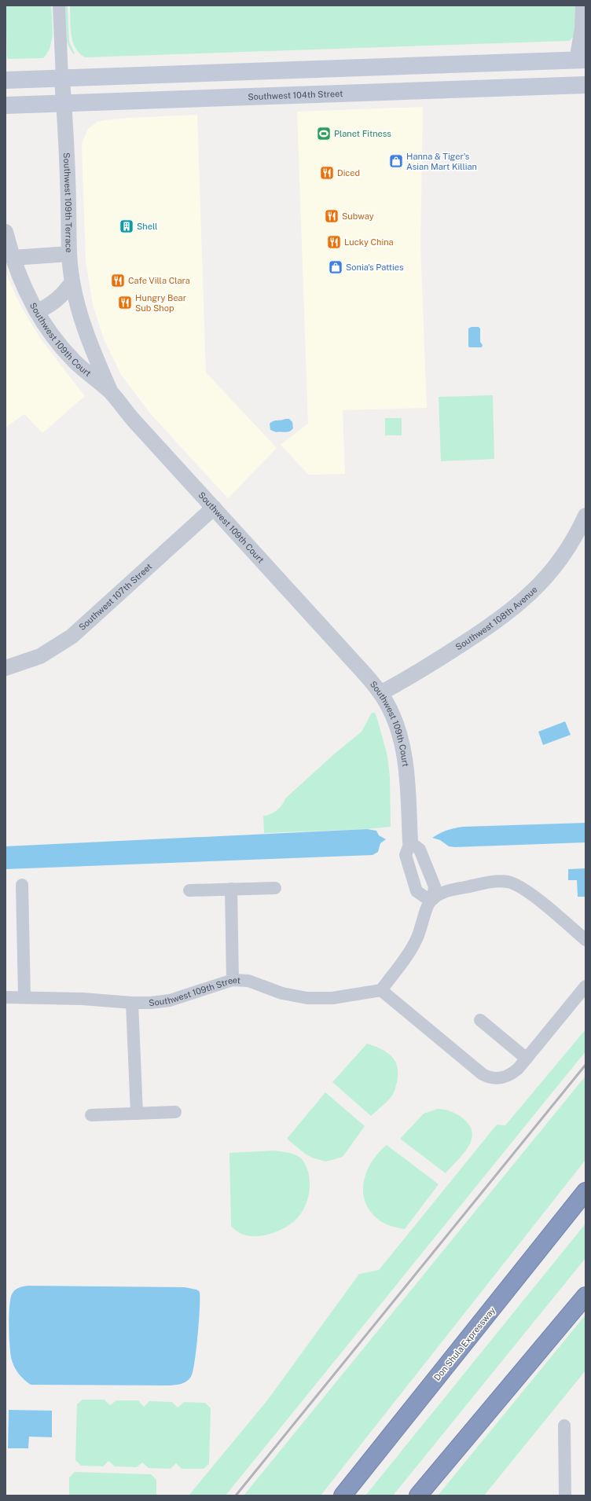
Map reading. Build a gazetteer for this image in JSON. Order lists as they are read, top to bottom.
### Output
{
  "streets": {
    "highway": ["Don Shula Expressway"],
    "main road": ["Southwest 104th Street"],
    "street": [
      "Southwest 109th Terrace",
      "Southwest 109th Court",
      "Southwest 107th Street",
      "Southwest 108th Avenue",
      "Southwest 109th Street"
    ]
  },
  "crossings": [
    ["Southwest 104th Street", "Southwest 109th Terrace"],
    ["Southwest 109th Terrace", "Southwest 109th Court"],
    ["Southwest 109th Court", "Southwest 107th Street"],
    ["Southwest 109th Court", "Southwest 108th Avenue"]
  ],
  "places": {
    "sports": ["Planet Fitness"],
    "shop": ["Hanna & Tiger's Asian Mart Killian", "Sonia's Patties"],
    "restaurant": [
      "Diced",
      "Subway",
      "Lucky China",
      "Cafe Villa Clara",
      "Hungry Bear Sub Shop"
    ],
    "building": ["Shell"]
  }
}
